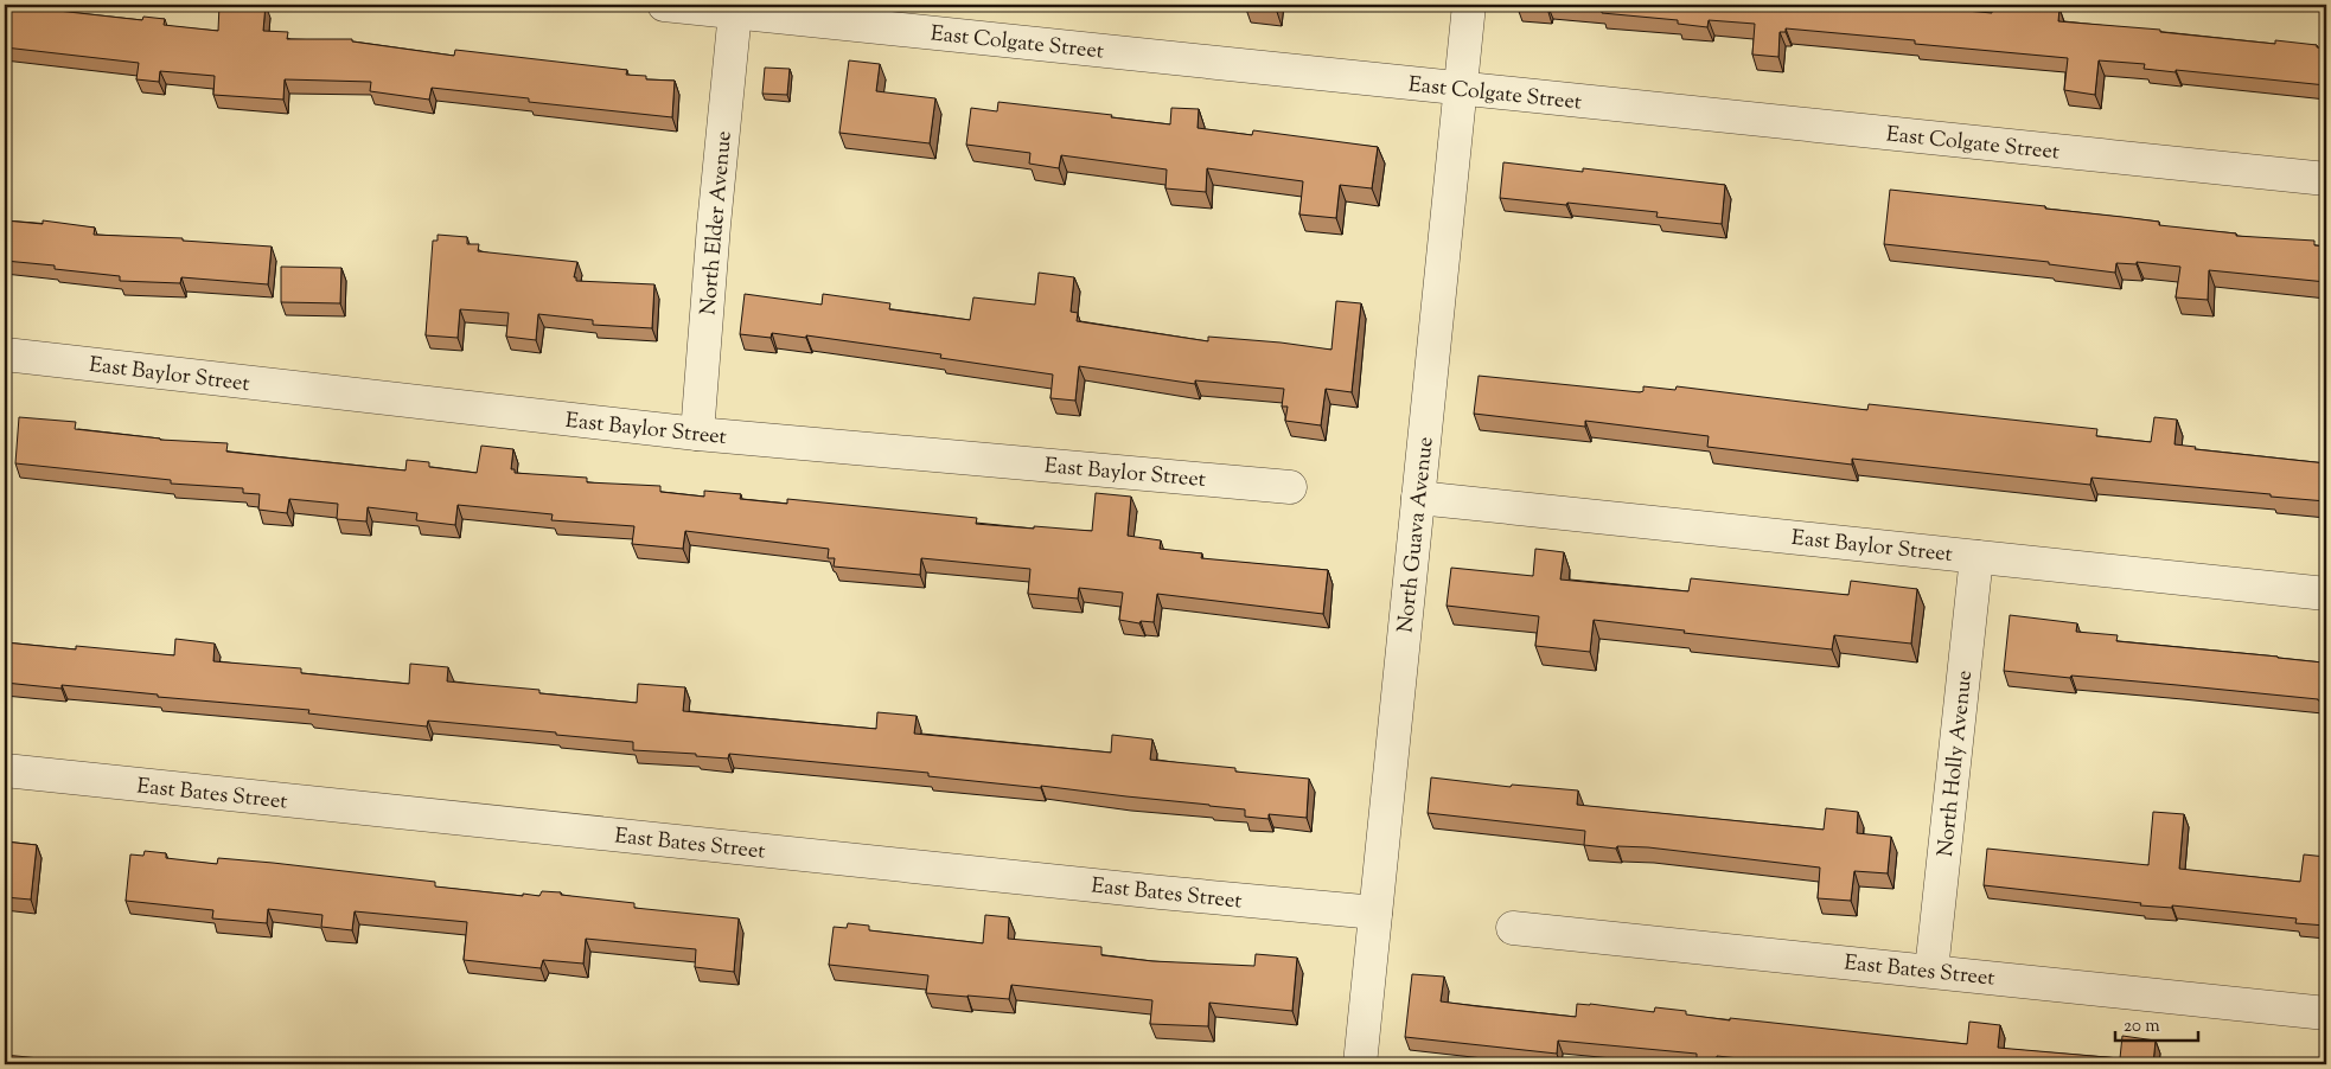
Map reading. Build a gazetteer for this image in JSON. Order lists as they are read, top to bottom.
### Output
{
  "streets": {
    "street": [
      "East Colgate Street",
      "North Elder Avenue",
      "East Baylor Street",
      "North Guava Avenue",
      "North Holly Avenue",
      "East Bates Street"
    ]
  },
  "crossings": [
    ["East Colgate Street", "North Elder Avenue"],
    ["East Colgate Street", "North Guava Avenue"],
    ["North Elder Avenue", "East Baylor Street"],
    ["East Baylor Street", "North Guava Avenue"],
    ["East Baylor Street", "North Holly Avenue"],
    ["North Guava Avenue", "East Bates Street"],
    ["North Holly Avenue", "East Bates Street"]
  ],
  "scale_bar": "20 m"
}
